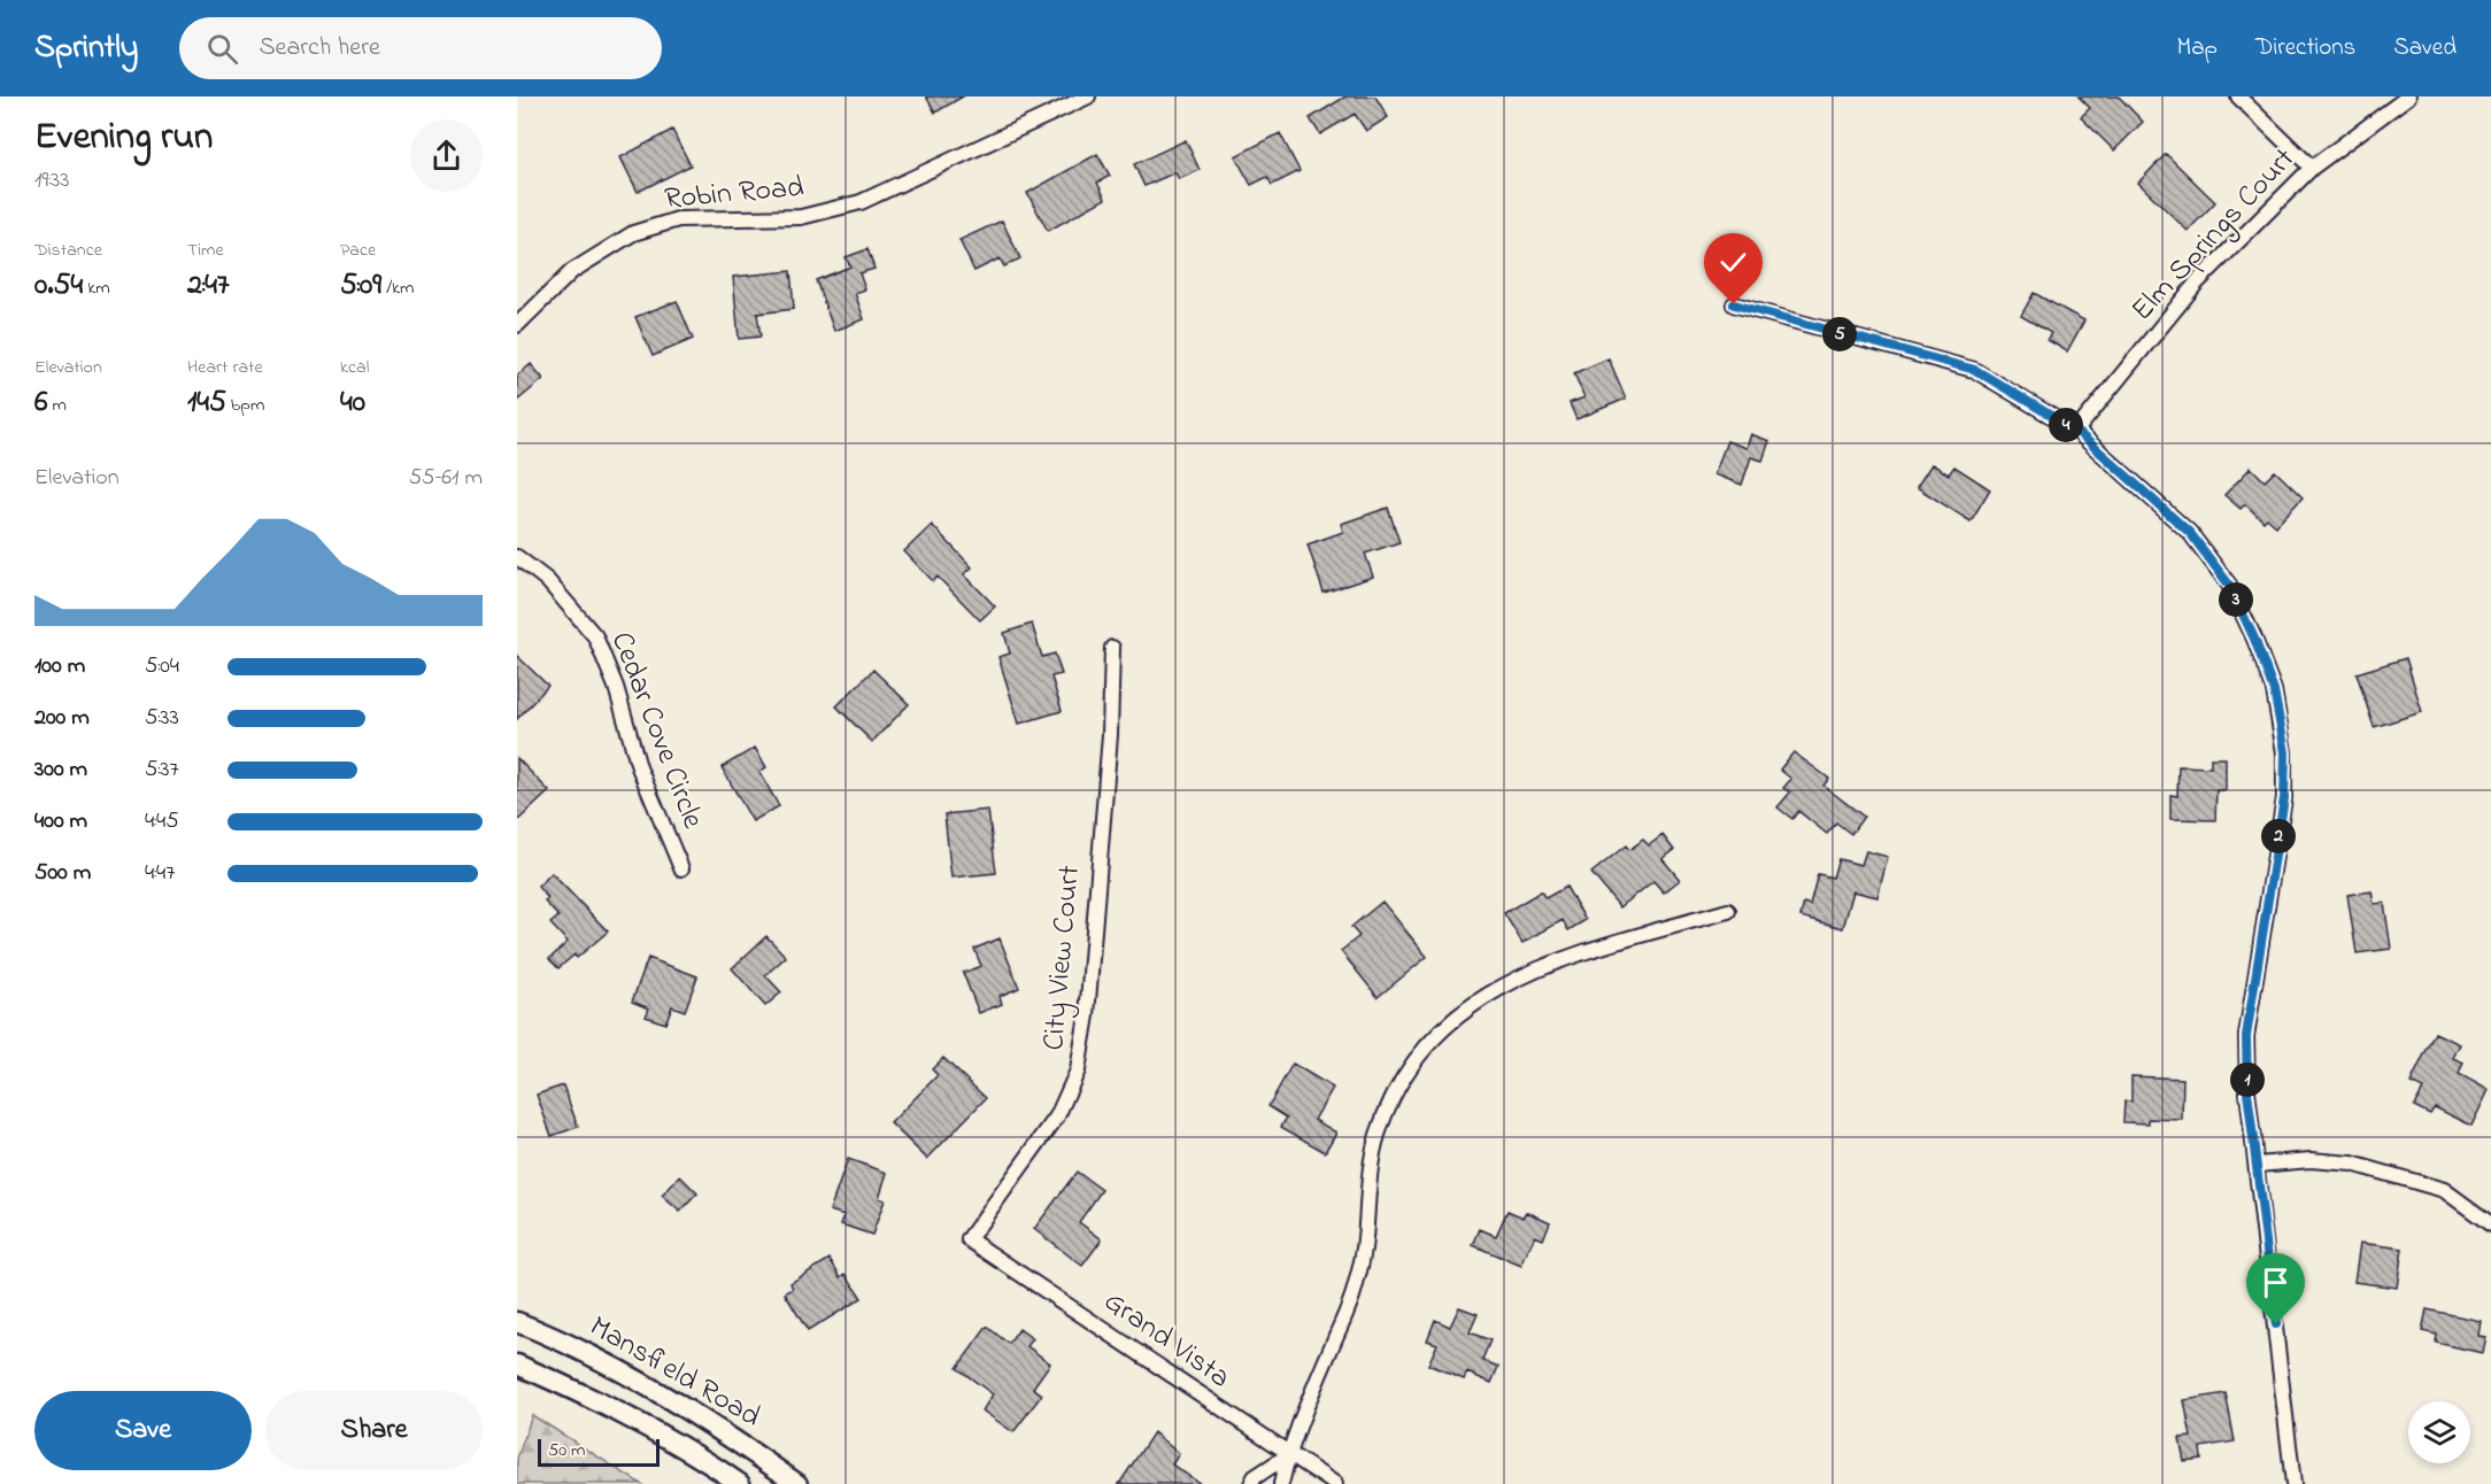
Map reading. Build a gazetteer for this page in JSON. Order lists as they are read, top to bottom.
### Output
{
  "streets": {
    "main road": ["Mansfield Road"],
    "street": [
      "Robin Road",
      "Elm Springs Court",
      "Cedar Cove Circle",
      "City View Court",
      "Grand Vista"
    ]
  },
  "crossings": [
    ["City View Court", "Grand Vista"]
  ],
  "scale_bar": "50 m",
  "page": {
    "header": "Sprintly",
    "search": "Search here",
    "nav": ["Map", "Directions", "Saved"],
    "heading": ["Evening run", "19:33"],
    "stats": [
      ["Distance", "0.54 km"],
      ["Time", "2:47"],
      ["Pace", "5:09 /km"],
      ["Elevation", "6 m"],
      ["Heart rate", "145 bpm"],
      ["kcal", "40"]
    ],
    "pins": [
      "5",
      "4",
      "3",
      "2",
      "1"
    ],
    "chart": ["Elevation", "55–61 m"],
    "list": [
      {
        "name": "100 m",
        "note": "5:04"
      },
      {
        "name": "200 m",
        "note": "5:33"
      },
      {
        "name": "300 m",
        "note": "5:37"
      },
      {
        "name": "400 m",
        "note": "4:45"
      },
      {
        "name": "500 m",
        "note": "4:47"
      }
    ],
    "buttons": ["Save", "Share"],
    "scale": "50 m"
  }
}
